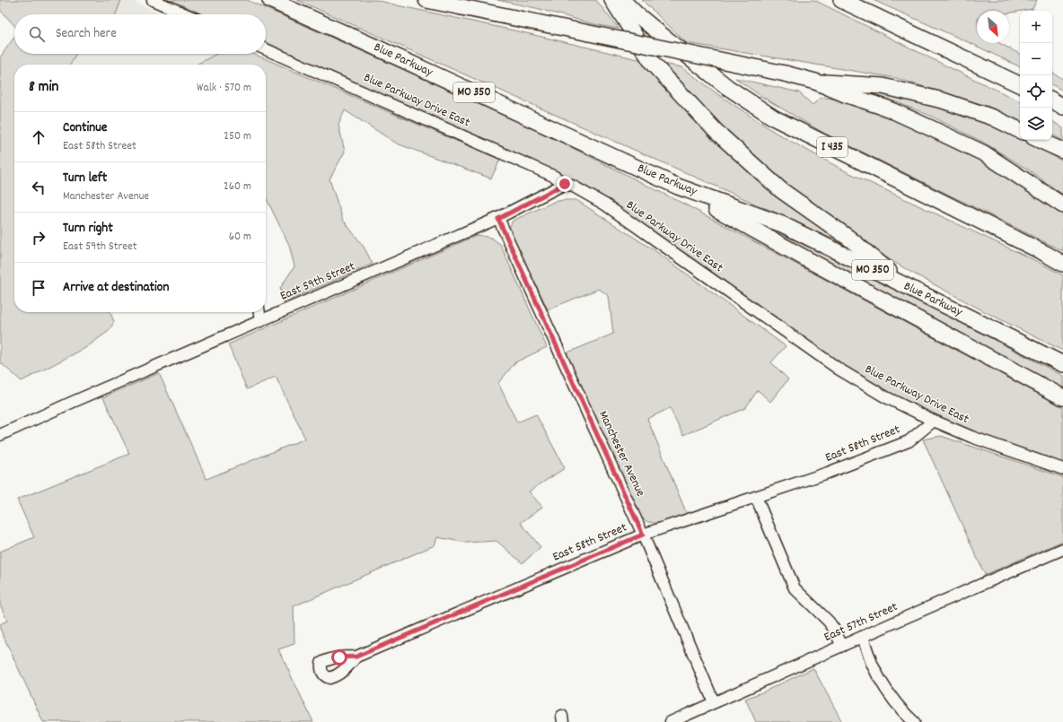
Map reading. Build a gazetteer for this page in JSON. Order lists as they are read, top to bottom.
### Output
{
  "streets": {
    "highway": ["Blue Parkway", "MO 350", "I 435"],
    "street": [
      "Blue Parkway Drive East",
      "East 59th Street",
      "East 58th Street",
      "Manchester Avenue",
      "East 57th Street"
    ]
  },
  "crossings": [
    ["Blue Parkway Drive East", "East 59th Street"],
    ["Blue Parkway Drive East", "East 58th Street"],
    ["East 59th Street", "Manchester Avenue"],
    ["East 58th Street", "Manchester Avenue"],
    ["Manchester Avenue", "East 57th Street"]
  ],
  "north": "bottom right",
  "page": {
    "map_buttons": ["+", "−"],
    "search": "Search here",
    "heading": ["8 min", "Walk · 570 m"],
    "list": [
      ["Continue", "East 58th Street", "250 m"],
      ["Turn left", "Manchester Avenue", "260 m"],
      ["Turn right", "East 59th Street", "60 m"],
      "Arrive at destination"
    ]
  }
}
